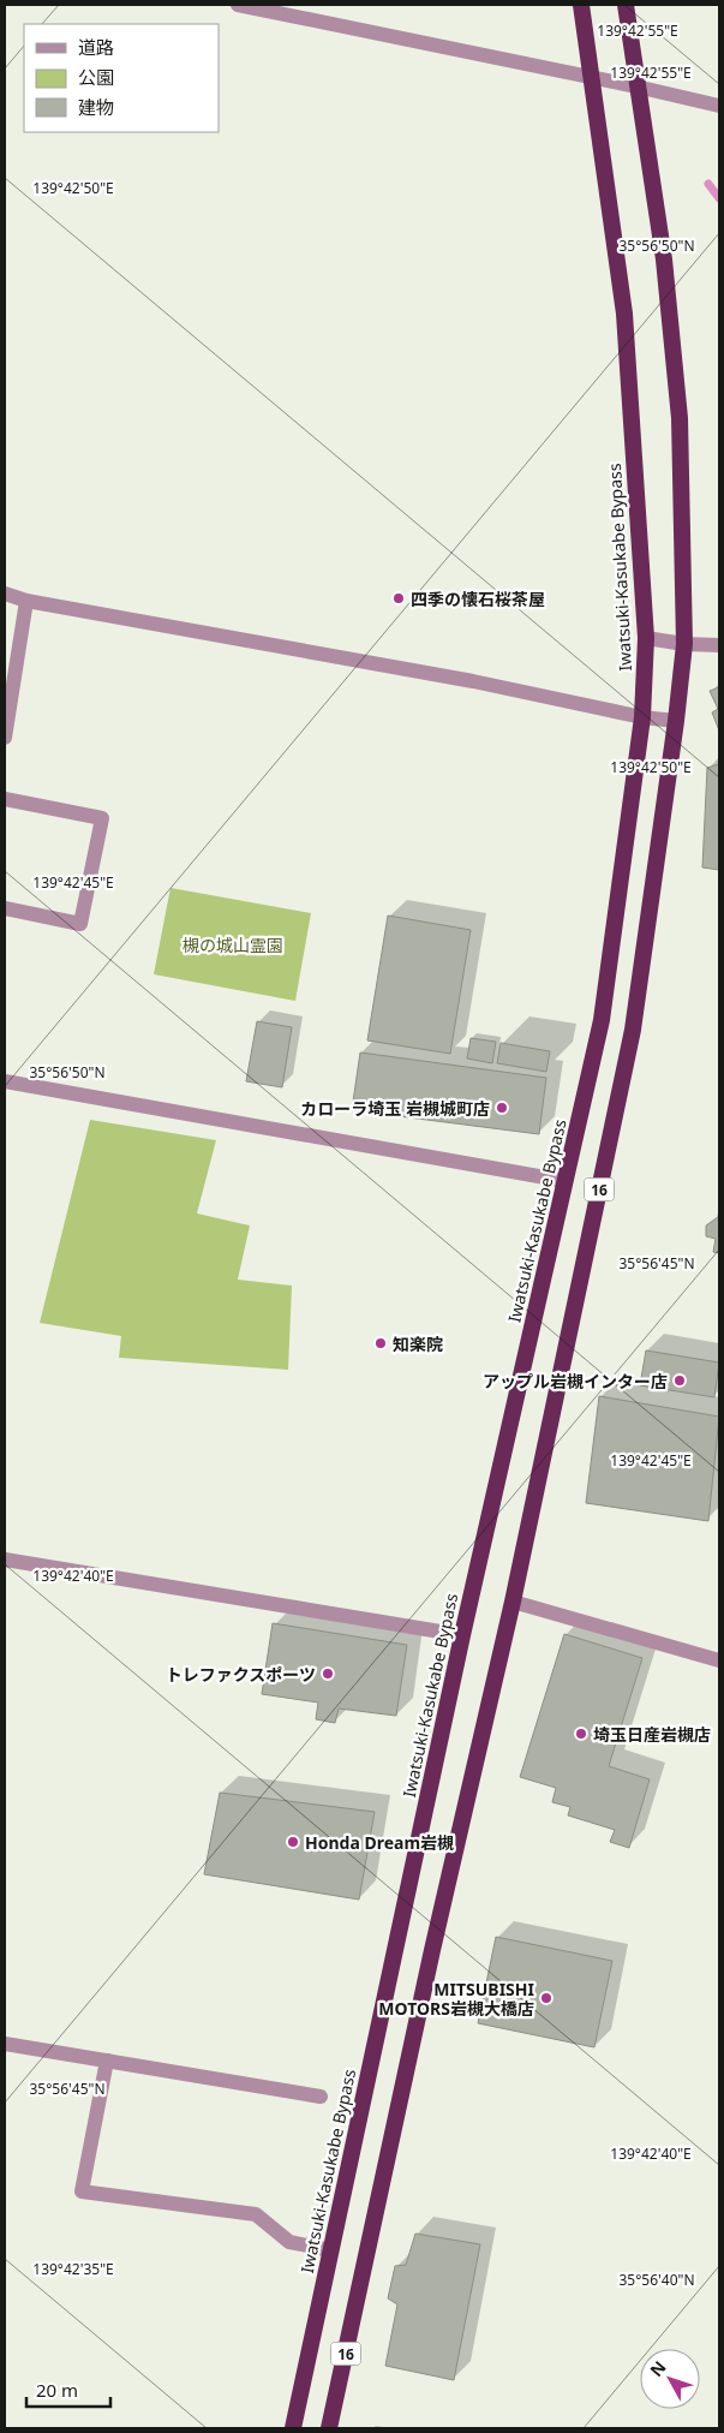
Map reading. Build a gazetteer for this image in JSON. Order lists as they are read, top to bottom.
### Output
{
  "streets": {
    "highway": ["Iwatsuki-Kasukabe Bypass", "16"]
  },
  "parks": ["槻の城山霊園"],
  "places": [
    "四季の懐石桜茶屋",
    "カローラ埼玉 岩槻城町店",
    "知楽院",
    "アップル岩槻インター店",
    "トレファクスポーツ",
    "埼玉日産岩槻店",
    "Honda Dream岩槻",
    "MITSUBISHI MOTORS岩槻大橋店"
  ],
  "legend": ["道路", "公園", "建物"],
  "scale_bar": "20 m",
  "north": "top left",
  "coordinates": [
    "139°42'55\"E",
    "139°42'50\"E",
    "35°56'50\"N",
    "139°42'45\"E",
    "35°56'45\"N",
    "139°42'40\"E",
    "139°42'35\"E",
    "35°56'40\"N"
  ]
}
